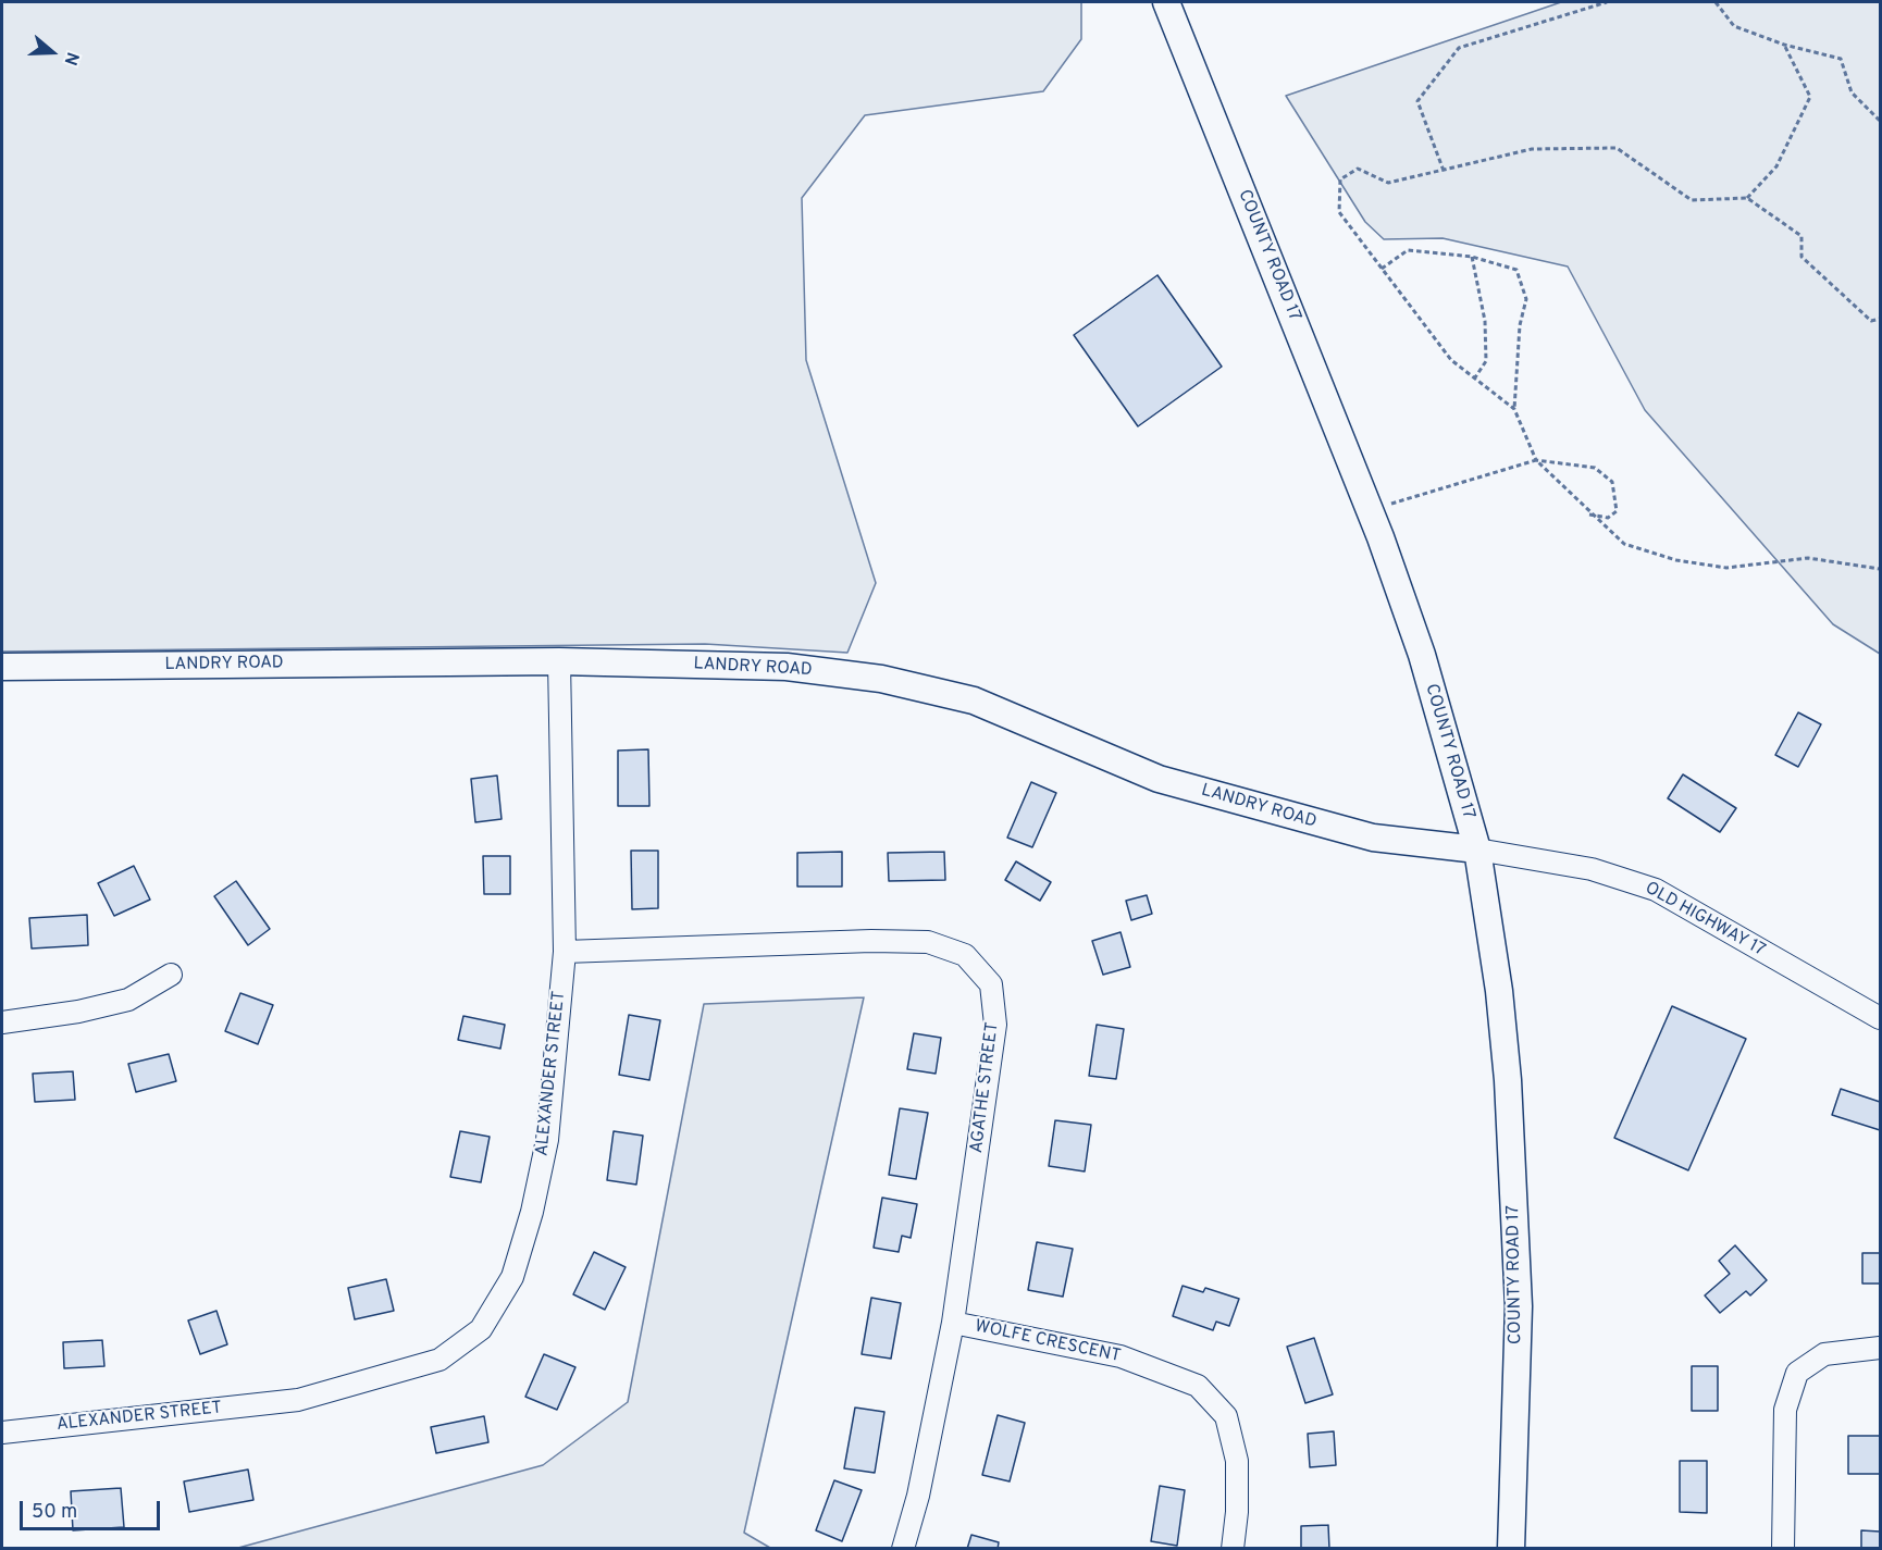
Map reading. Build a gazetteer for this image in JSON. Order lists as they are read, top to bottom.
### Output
{
  "streets": {
    "main road": ["COUNTY ROAD 17", "LANDRY ROAD"],
    "street": [
      "OLD HIGHWAY 17",
      "ALEXANDER STREET",
      "AGATHE STREET",
      "WOLFE CRESCENT"
    ]
  },
  "crossings": [
    ["COUNTY ROAD 17", "LANDRY ROAD"],
    ["COUNTY ROAD 17", "OLD HIGHWAY 17"],
    ["LANDRY ROAD", "OLD HIGHWAY 17"],
    ["LANDRY ROAD", "ALEXANDER STREET"],
    ["ALEXANDER STREET", "AGATHE STREET"],
    ["AGATHE STREET", "WOLFE CRESCENT"]
  ],
  "scale_bar": "50 m",
  "north": "right"
}
